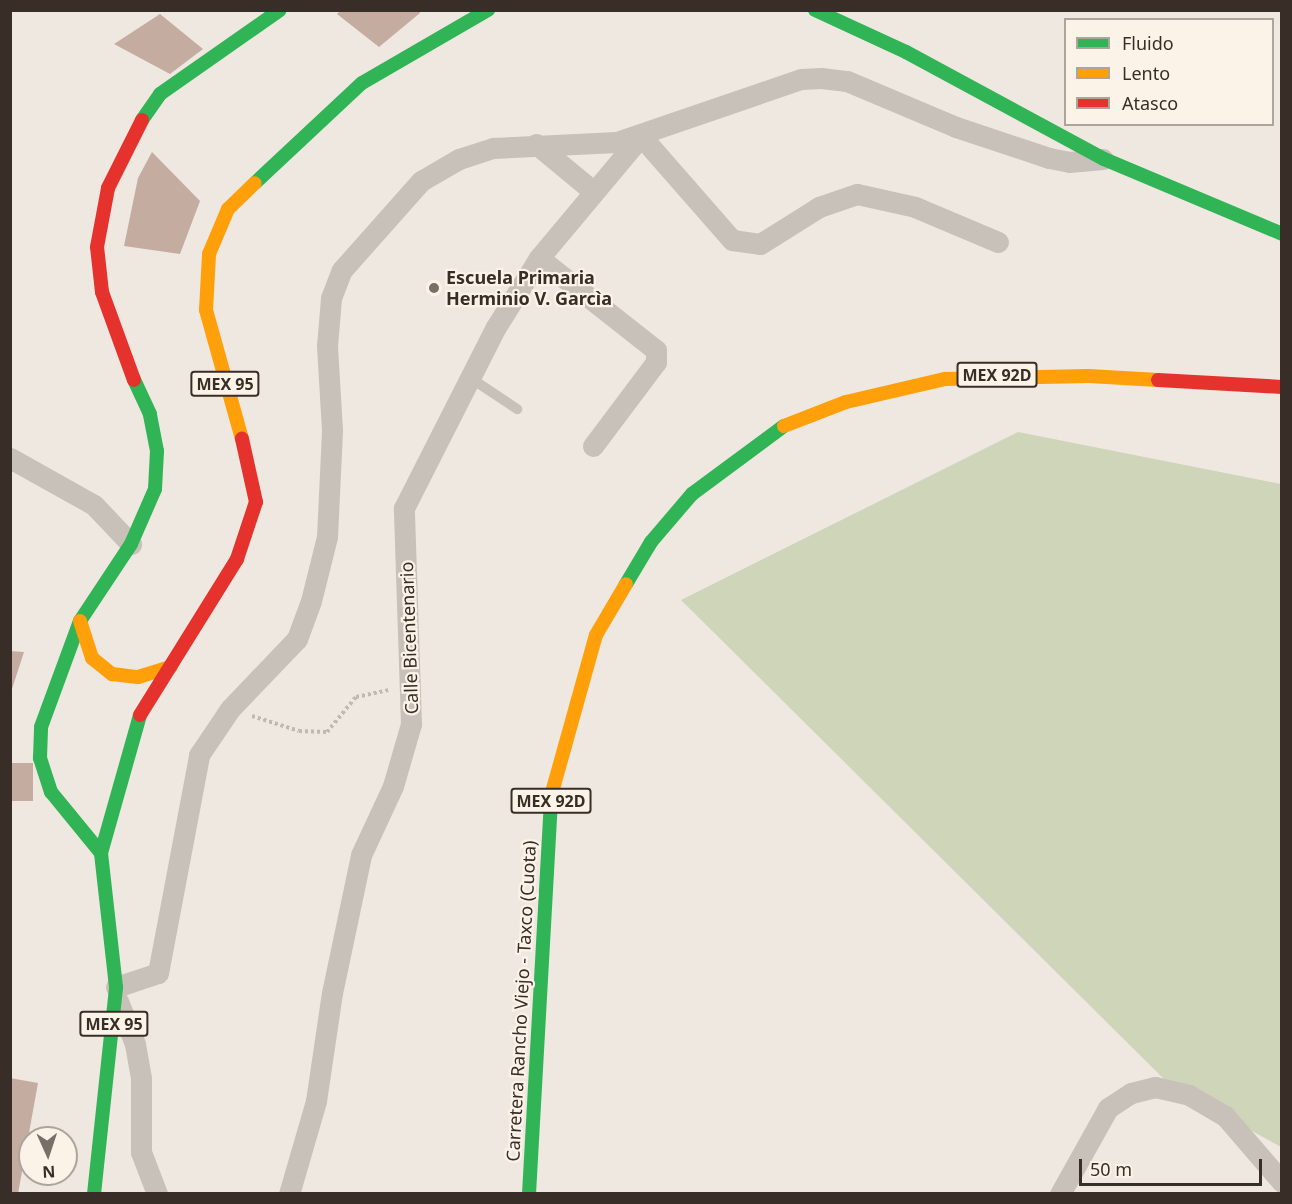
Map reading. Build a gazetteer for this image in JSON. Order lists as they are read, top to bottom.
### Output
{
  "streets": {
    "main road": ["MEX 92D", "MEX 95", "Carretera Rancho Viejo - Taxco (Cuota)"],
    "street": ["Calle Bicentenario"]
  },
  "places": ["Escuela Primaria Herminio V. Garcìa"],
  "legend": ["Fluido", "Lento", "Atasco"],
  "scale_bar": "50 m",
  "north": "bottom"
}
